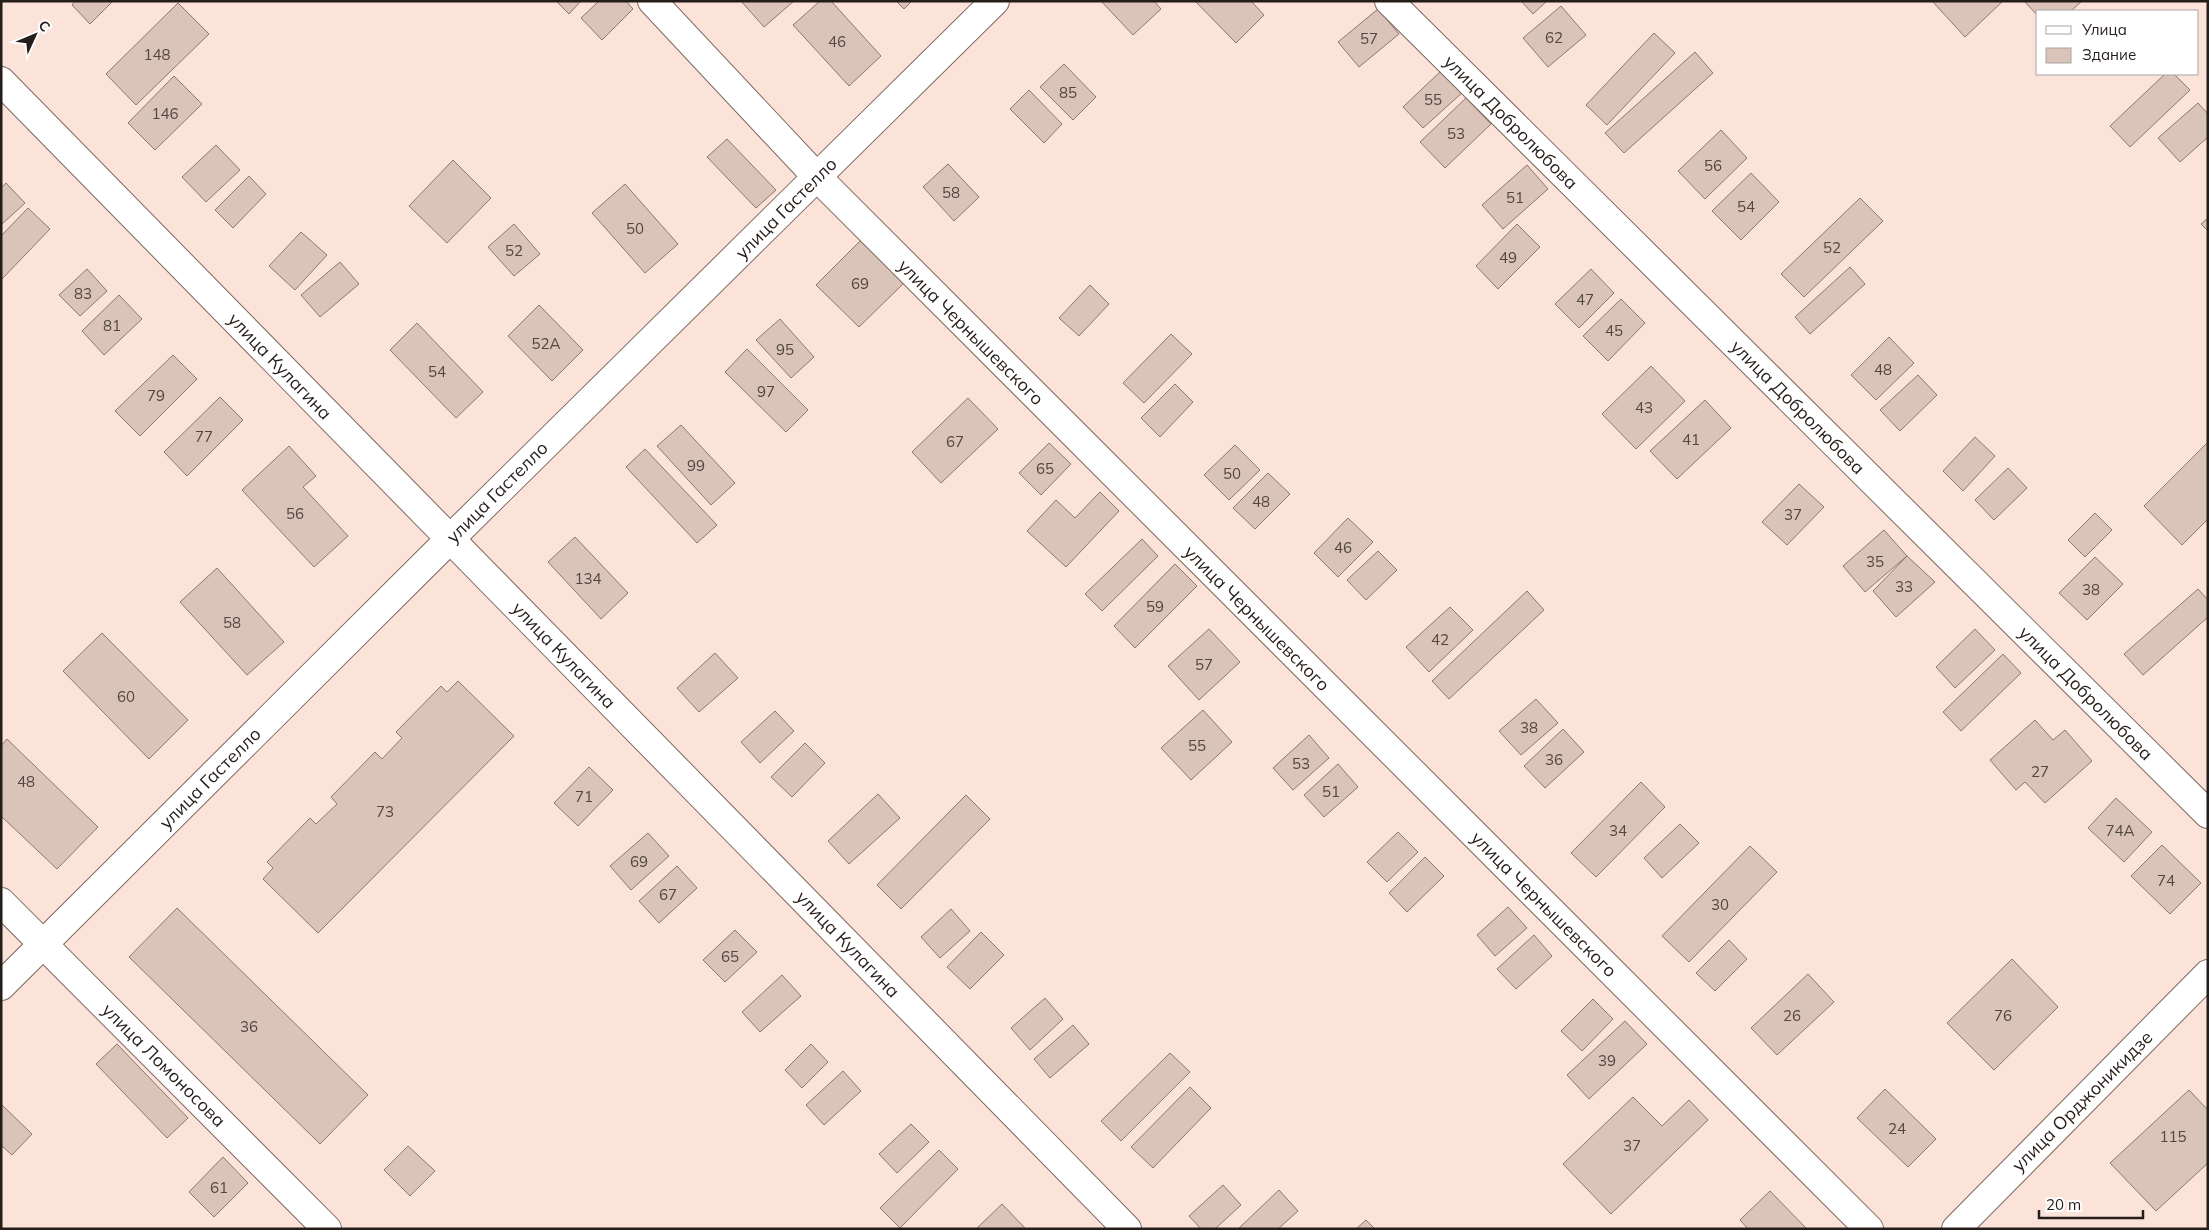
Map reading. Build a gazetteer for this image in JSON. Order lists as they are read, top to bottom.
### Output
{
  "streets": {
    "street": [
      "улица Добролюбова",
      "улица Гастелло",
      "улица Чернышевского",
      "улица Кулагина",
      "улица Ломоносова",
      "улица Орджоникидзе"
    ]
  },
  "crossings": [
    ["улица Гастелло", "улица Чернышевского"],
    ["улица Гастелло", "улица Кулагина"],
    ["улица Гастелло", "улица Ломоносова"]
  ],
  "house_numbers": [
    "62",
    "57",
    "46",
    "148",
    "85",
    "55",
    "146",
    "53",
    "56",
    "58",
    "51",
    "54",
    "50",
    "52",
    "52",
    "49",
    "69",
    "83",
    "47",
    "81",
    "45",
    "52А",
    "95",
    "48",
    "54",
    "97",
    "79",
    "43",
    "77",
    "41",
    "67",
    "99",
    "65",
    "50",
    "48",
    "56",
    "37",
    "46",
    "35",
    "134",
    "33",
    "38",
    "59",
    "58",
    "42",
    "57",
    "60",
    "38",
    "55",
    "36",
    "53",
    "27",
    "48",
    "51",
    "71",
    "73",
    "34",
    "74А",
    "69",
    "74",
    "67",
    "30",
    "65",
    "26",
    "76",
    "36",
    "39",
    "24",
    "115",
    "37",
    "61"
  ],
  "legend": ["Улица", "Здание"],
  "scale_bar": "20 m",
  "north": "top right"
}
